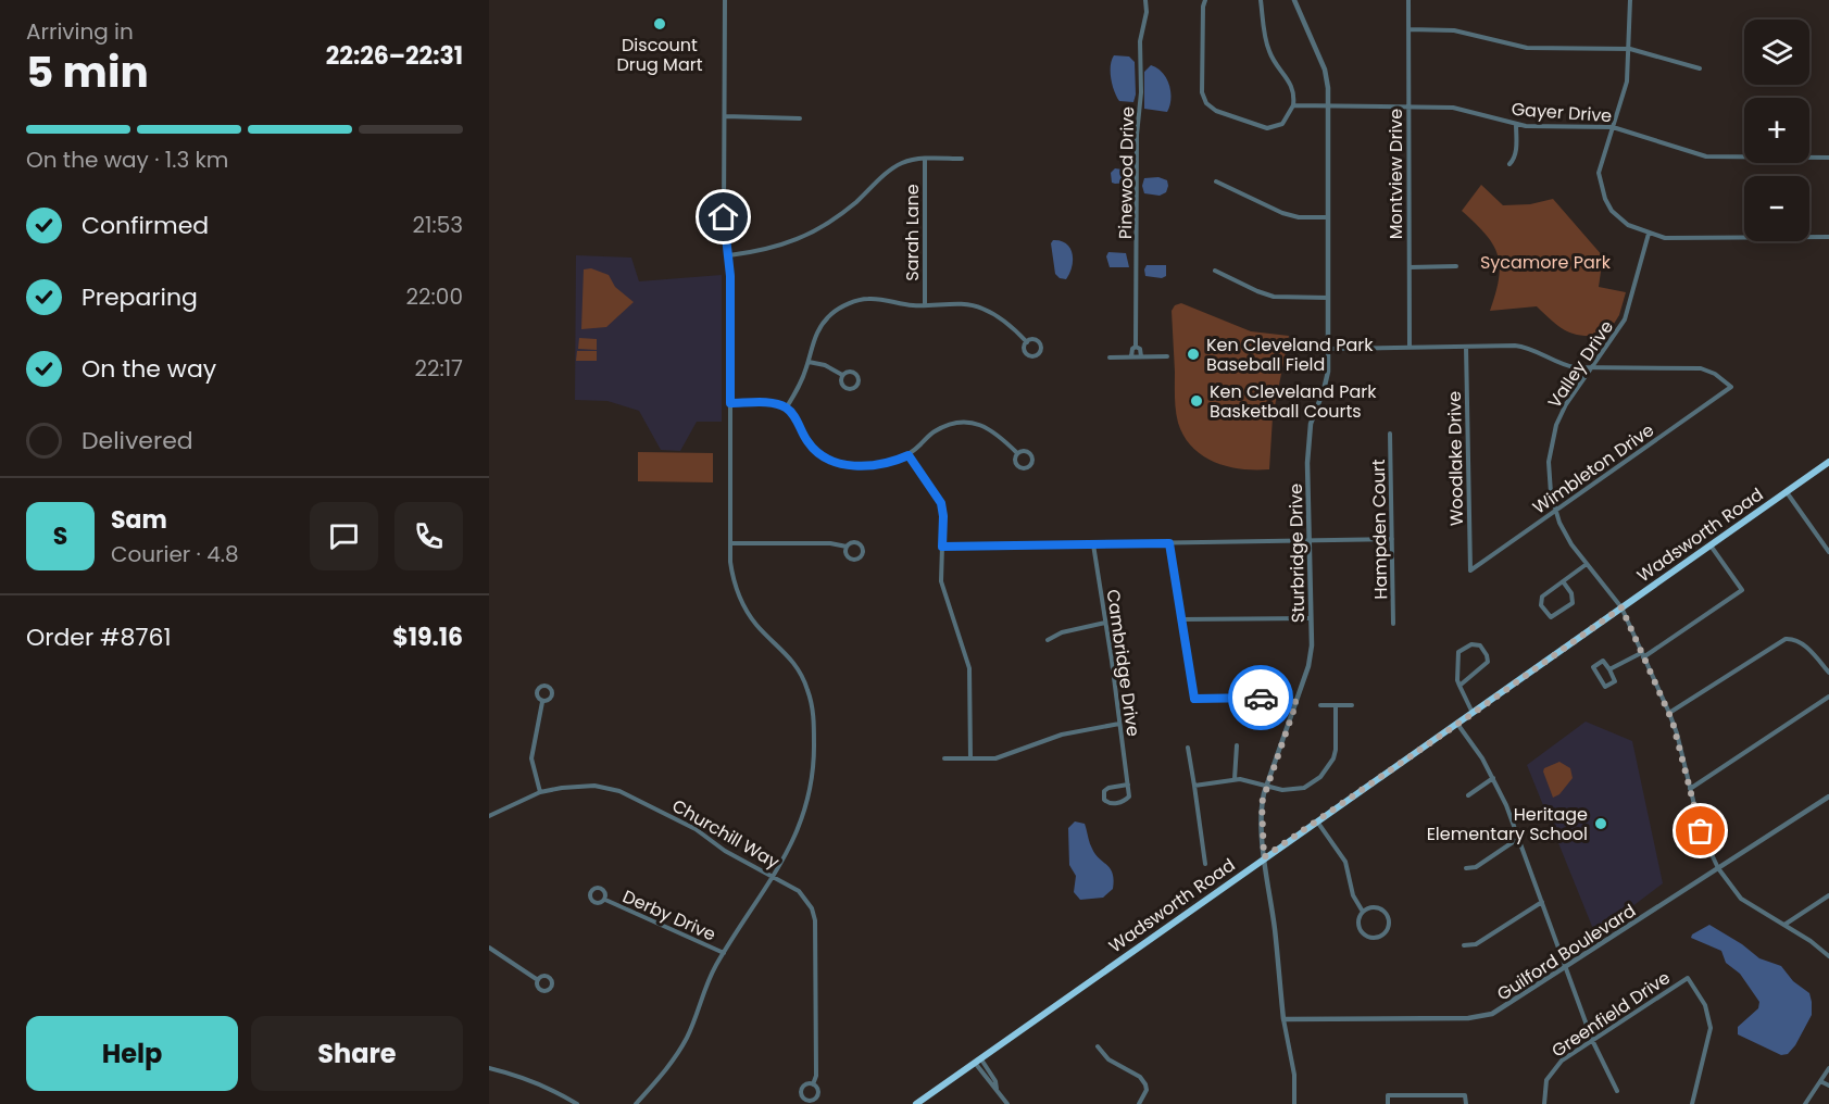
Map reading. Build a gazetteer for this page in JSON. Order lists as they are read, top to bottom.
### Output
{
  "streets": {
    "highway": ["Wadsworth Road"],
    "street": [
      "Gayer Drive",
      "Pinewood Drive",
      "Montview Drive",
      "Sarah Lane",
      "Valley Drive",
      "Woodlake Drive",
      "Wimbleton Drive",
      "Hampden Court",
      "Sturbridge Drive",
      "Cambridge Drive",
      "Churchill Way",
      "Derby Drive",
      "Guilford Boulevard",
      "Greenfield Drive"
    ]
  },
  "crossings": [
    ["Gayer Drive", "Montview Drive"],
    ["Gayer Drive", "Sturbridge Drive"],
    ["Valley Drive", "Wimbleton Drive"],
    ["Valley Drive", "Wadsworth Road"],
    ["Valley Drive", "Guilford Boulevard"],
    ["Woodlake Drive", "Wimbleton Drive"],
    ["Wadsworth Road", "Sturbridge Drive"],
    ["Sturbridge Drive", "Guilford Boulevard"]
  ],
  "parks": ["Sycamore Park"],
  "places": [
    "Discount Drug Mart",
    "Ken Cleveland Park Baseball Field",
    "Ken Cleveland Park Basketball Courts",
    "Heritage Elementary School"
  ],
  "page": {
    "heading": ["5 min", "Arriving in", "22:26–22:31"],
    "panel": [
      "Sam",
      "Courier · 4.8",
      "Order #8761",
      "$19.16"
    ],
    "map_buttons": ["+", "−"],
    "bar": "On the way · 1.3 km",
    "list": [
      ["Confirmed", "21:53"],
      ["Preparing", "22:00"],
      ["On the way", "22:17"],
      "Delivered"
    ],
    "round": "S",
    "buttons": ["Help", "Share"]
  }
}
